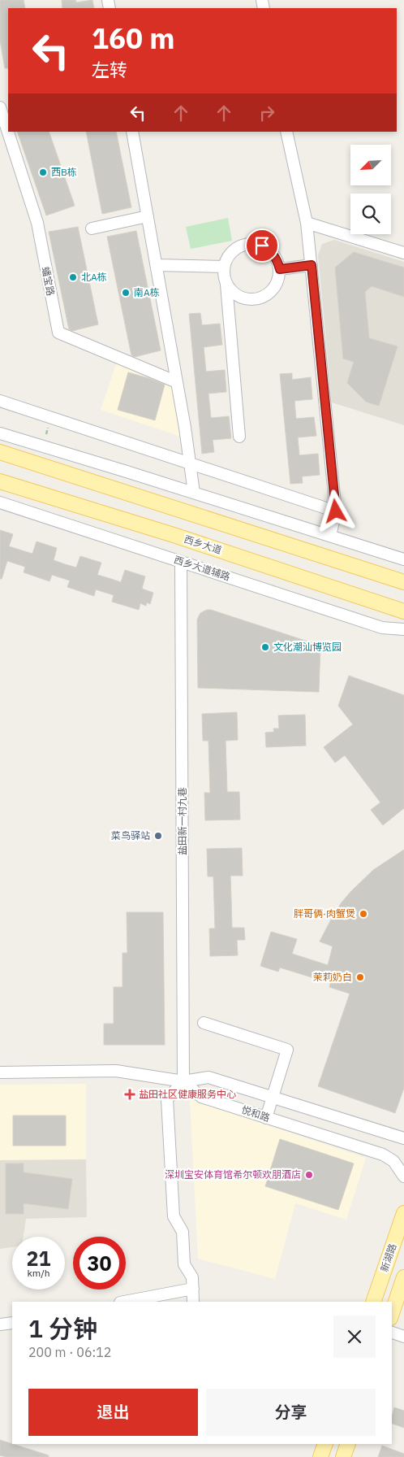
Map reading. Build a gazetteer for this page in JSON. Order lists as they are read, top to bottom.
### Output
{
  "streets": {
    "main road": ["西乡大道", "新湖路"],
    "street": [
      "蟠宝路",
      "西乡大道辅路",
      "盐田新一村九巷",
      "悦和路"
    ]
  },
  "crossings": [
    ["西乡大道辅路", "盐田新一村九巷"],
    ["盐田新一村九巷", "悦和路"]
  ],
  "places": {
    "other": [
      "西B栋",
      "北A栋",
      "南A栋",
      "文化潮汕博览园",
      "菜鸟驿站",
      "胖哥俩·肉蟹煲",
      "茉莉奶白",
      "深圳宝安体育馆希尔顿欢朋酒店"
    ],
    "health": ["盐田社区健康服务中心"]
  },
  "north": "bottom left",
  "page": {
    "turn": ["160 m", "左转"],
    "speed": "21 km/h",
    "limit": "30",
    "heading": ["1 分钟", "200 m · 06:12"],
    "buttons": ["退出", "分享"]
  }
}
